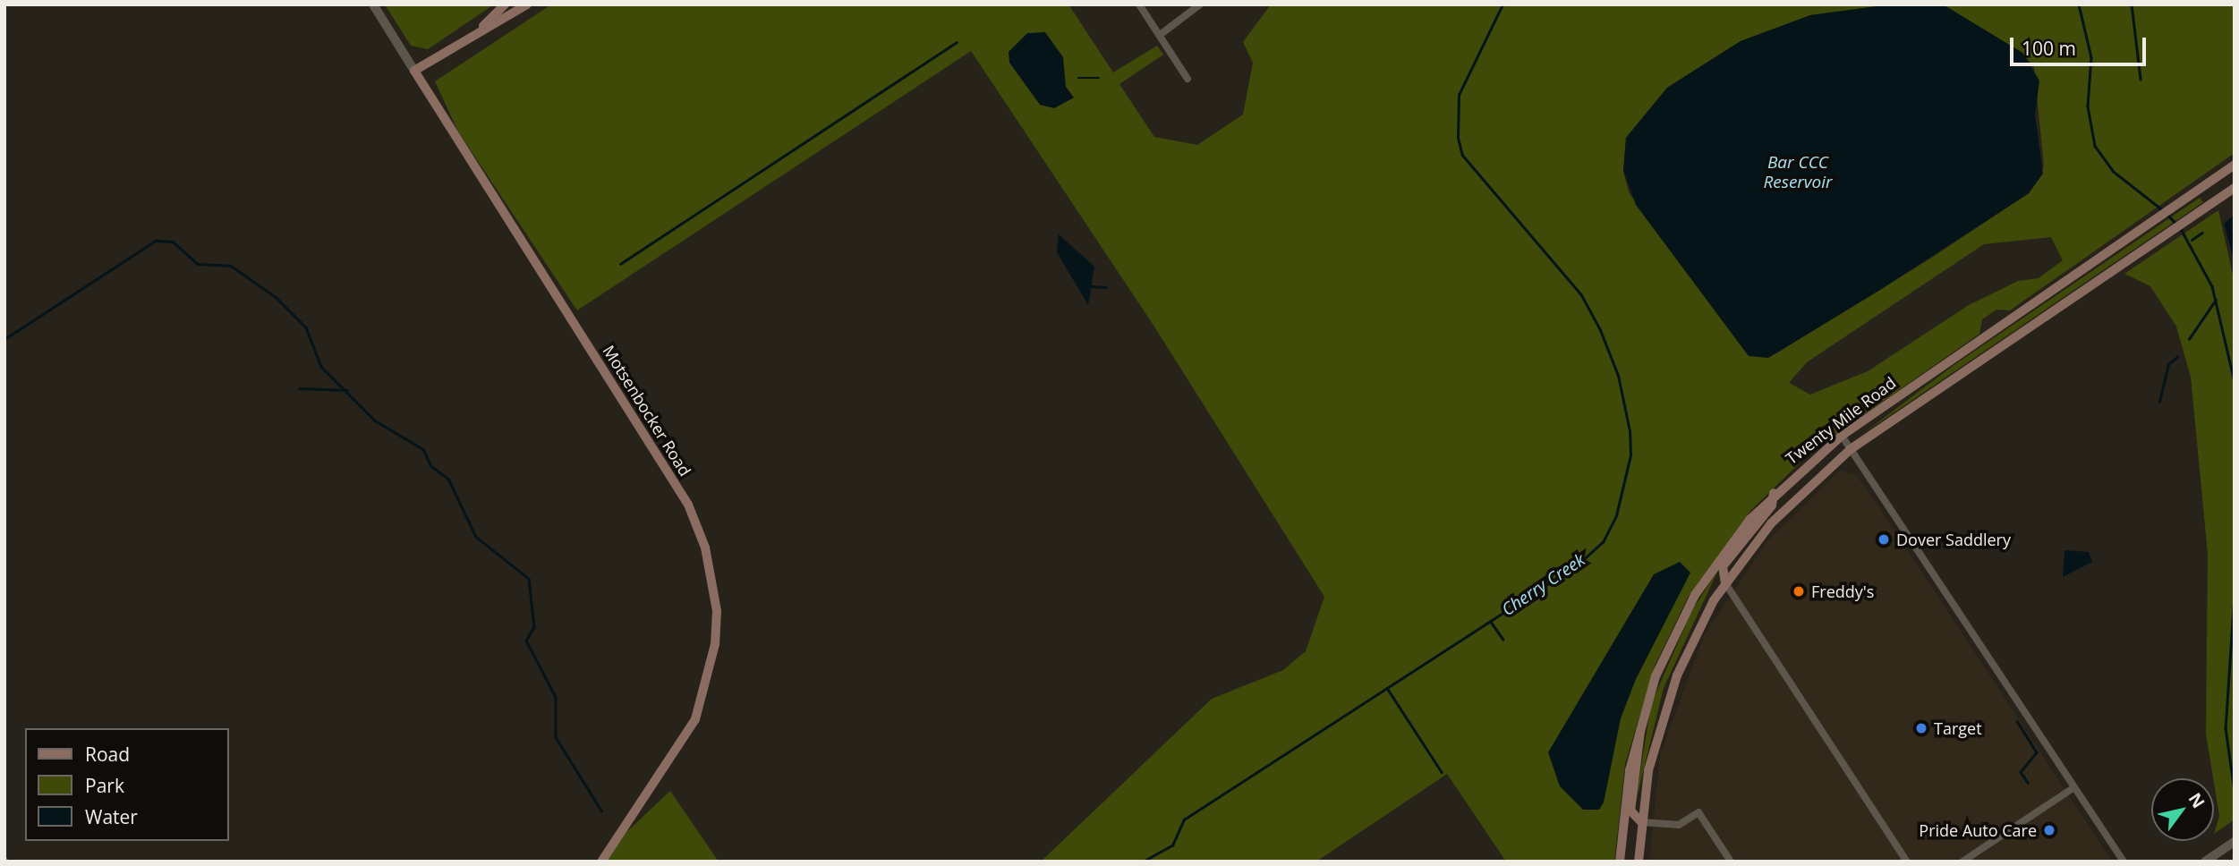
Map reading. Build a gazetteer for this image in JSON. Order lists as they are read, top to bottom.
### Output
{
  "streets": {
    "main road": ["Motsenbocker Road", "Twenty Mile Road"]
  },
  "water": ["Bar CCC Reservoir", "Cherry Creek"],
  "places": [
    "Dover Saddlery",
    "Freddy's",
    "Target",
    "Pride Auto Care"
  ],
  "legend": ["Road", "Park", "Water"],
  "scale_bar": "100 m",
  "north": "top right"
}
